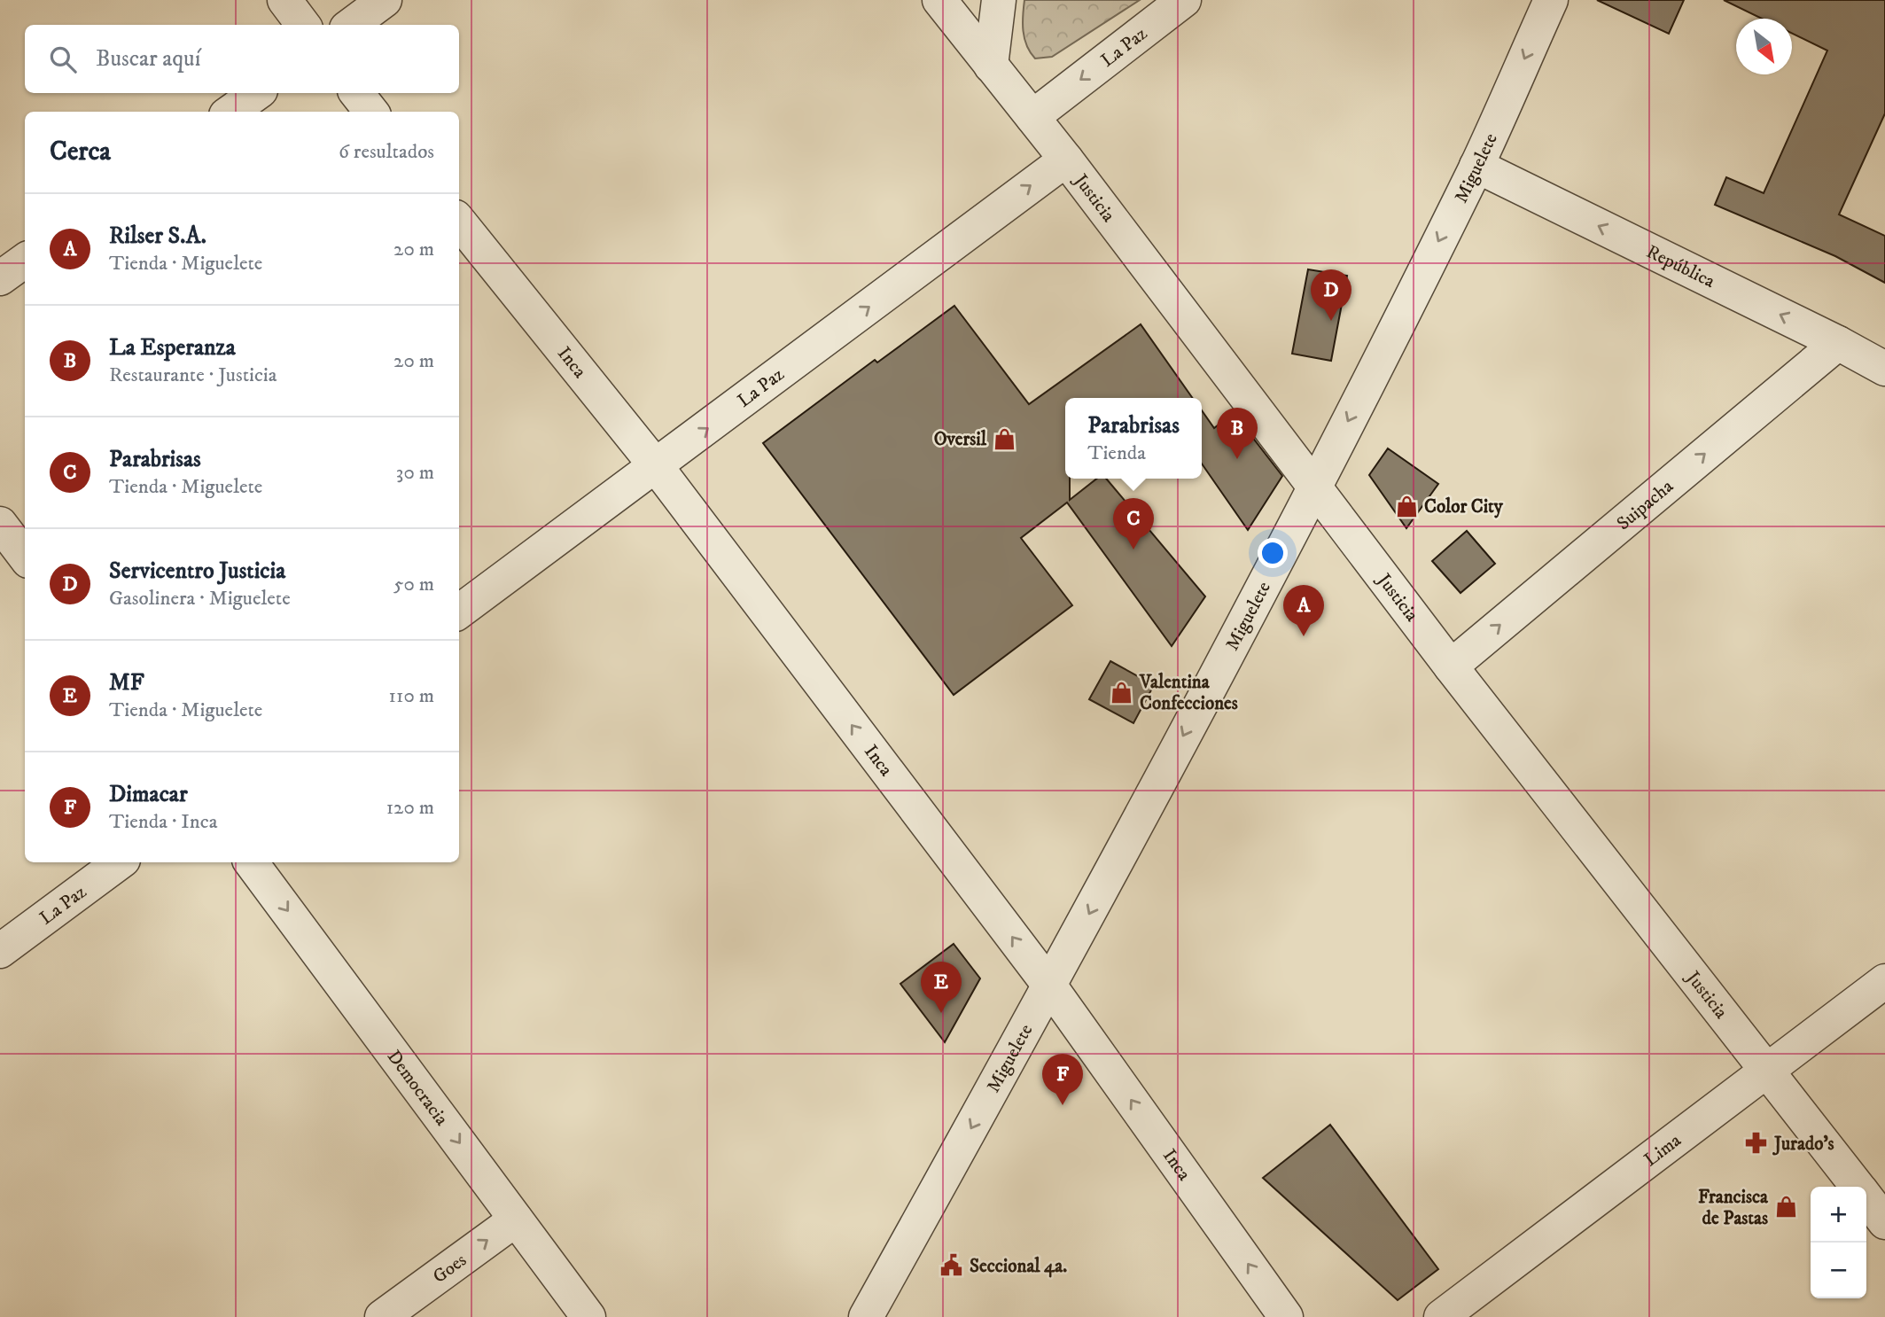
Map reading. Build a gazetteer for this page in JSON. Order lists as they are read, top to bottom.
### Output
{
  "streets": {
    "street": [
      "La Paz",
      "Miguelete",
      "Justicia",
      "República",
      "Inca",
      "Suipacha",
      "Democracia",
      "Lima",
      "Goes"
    ]
  },
  "crossings": [
    ["La Paz", "Justicia"],
    ["La Paz", "Inca"],
    ["Miguelete", "Justicia"],
    ["Miguelete", "República"],
    ["Miguelete", "Inca"],
    ["Justicia", "Suipacha"],
    ["Justicia", "Lima"],
    ["República", "Suipacha"],
    ["Democracia", "Goes"]
  ],
  "one_way": [
    "Miguelete",
    "República",
    "Inca",
    "Suipacha",
    "Democracia",
    "Goes"
  ],
  "places": {
    "shop": [
      "Oversil",
      "Color City",
      "Valentina Confecciones",
      "Francisca de Pastas"
    ],
    "pharmacy": ["Jurado's"],
    "public building": ["Seccional 4a."]
  },
  "north": "bottom right",
  "page": {
    "search": "Buscar aquí",
    "heading": ["Cerca", "6 resultados"],
    "list": [
      {
        "mark": "A",
        "name": "Rilser S.A.",
        "note": "Tienda · Miguelete",
        "value": "20 m"
      },
      {
        "mark": "B",
        "name": "La Esperanza",
        "note": "Restaurante · Justicia",
        "value": "20 m"
      },
      {
        "mark": "C",
        "name": "Parabrisas",
        "note": "Tienda · Miguelete",
        "value": "30 m"
      },
      {
        "mark": "D",
        "name": "Servicentro Justicia",
        "note": "Gasolinera · Miguelete",
        "value": "50 m"
      },
      {
        "mark": "E",
        "name": "MF",
        "note": "Tienda · Miguelete",
        "value": "110 m"
      },
      {
        "mark": "F",
        "name": "Dimacar",
        "note": "Tienda · Inca",
        "value": "120 m"
      }
    ],
    "pins": [
      "D",
      "B",
      "C",
      "A",
      "E",
      "F"
    ],
    "popup": ["Parabrisas", "Tienda"],
    "map_buttons": ["+", "−"]
  }
}
